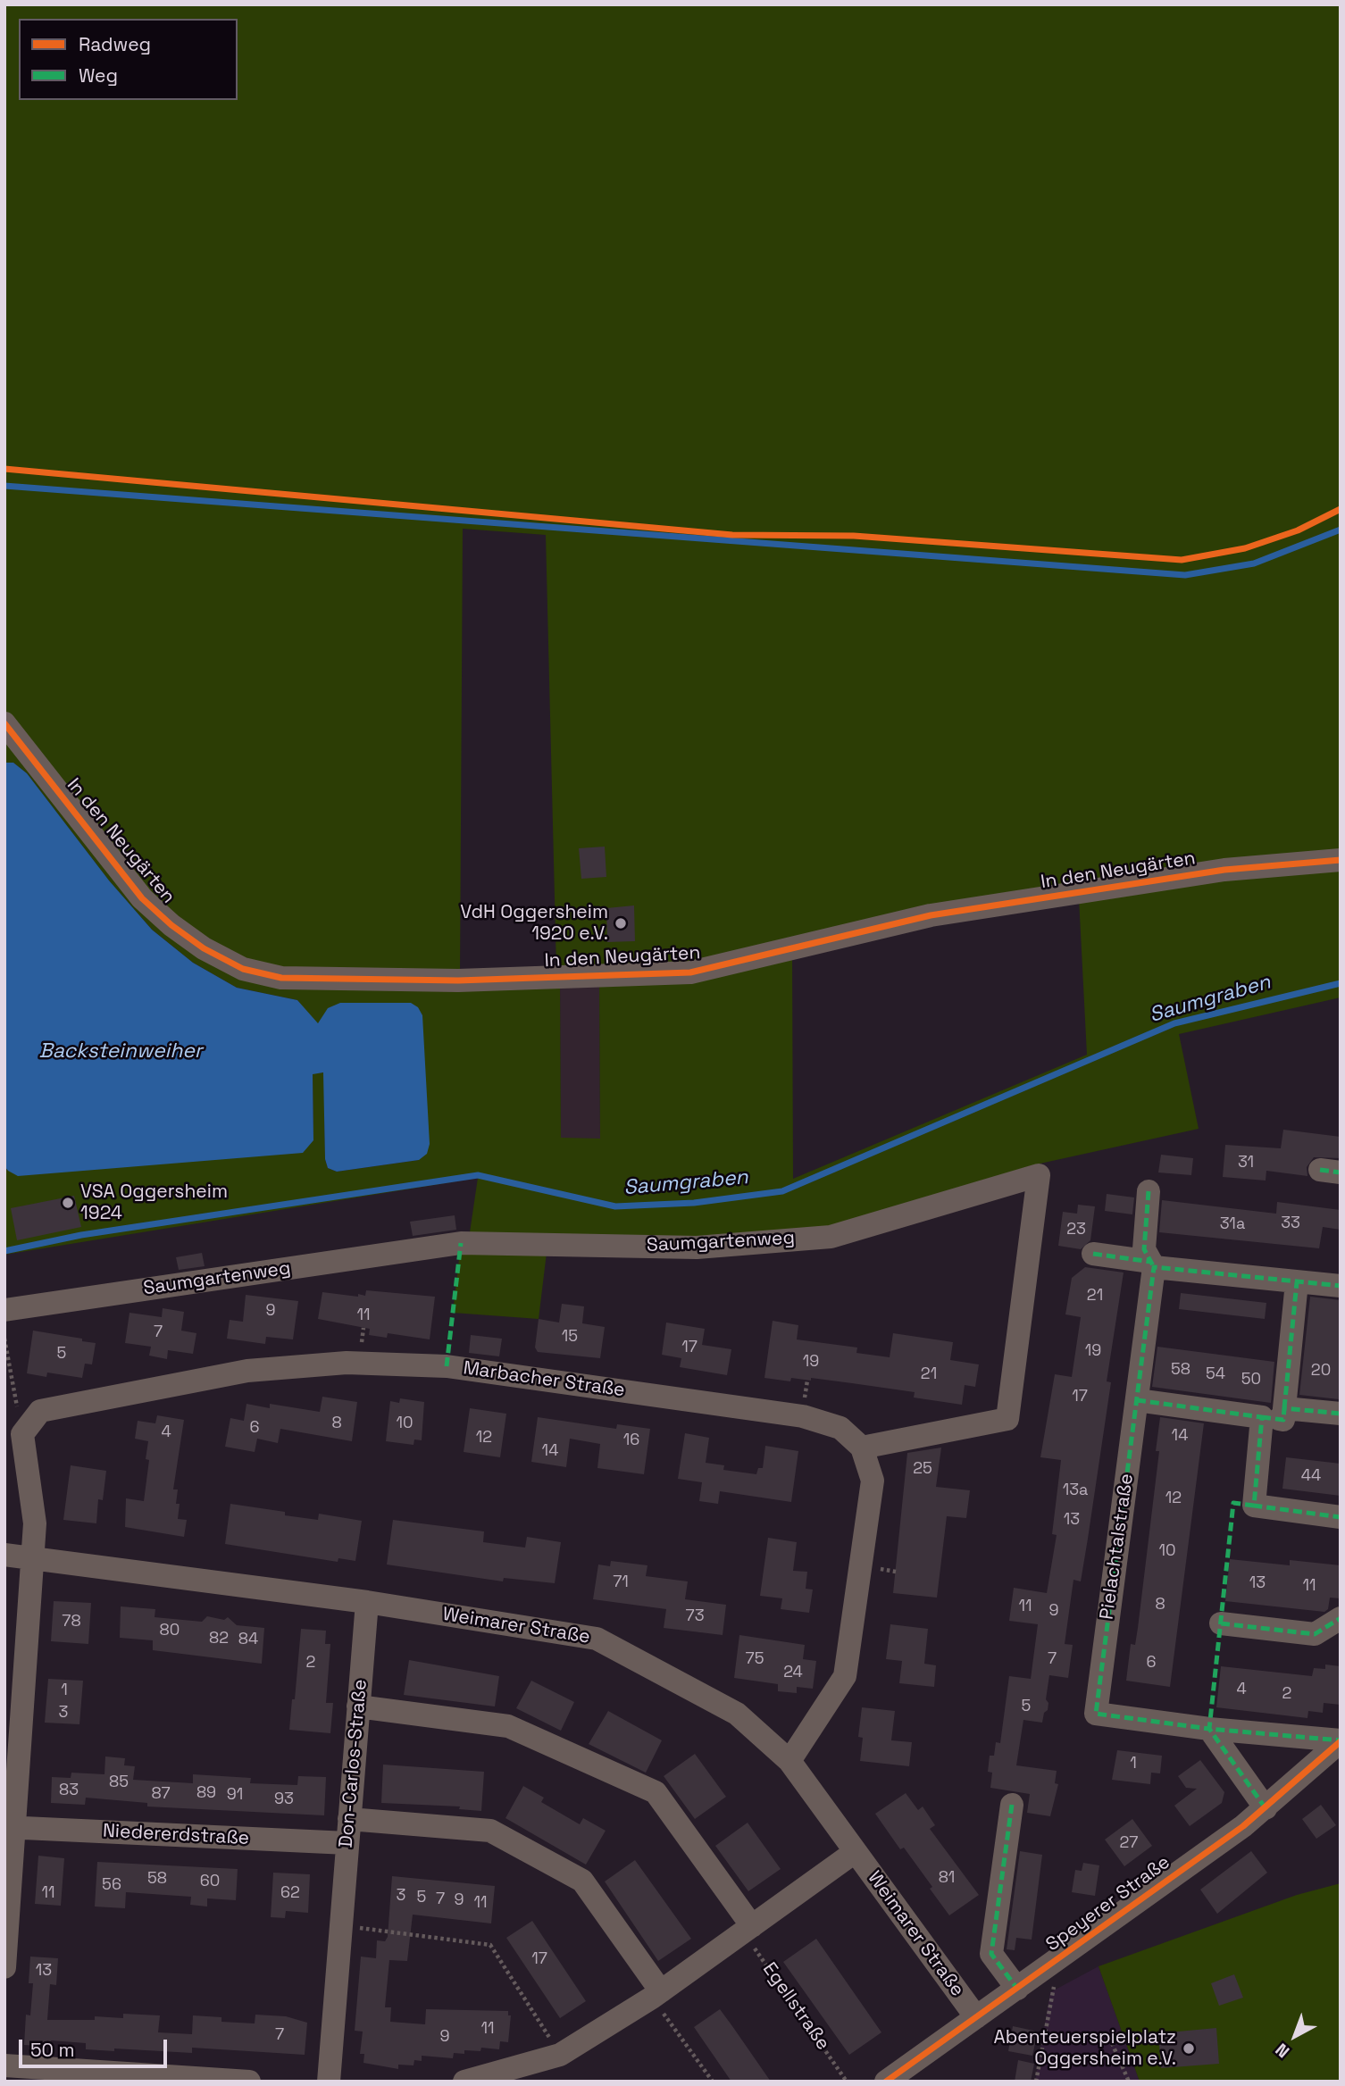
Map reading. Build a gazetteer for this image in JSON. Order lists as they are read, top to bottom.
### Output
{
  "streets": {
    "street": [
      "In den Neugärten",
      "Saumgartenweg",
      "Marbacher Straße",
      "Pielachtalstraße",
      "Weimarer Straße",
      "Don-Carlos-Straße",
      "Niedererdstraße",
      "Speyerer Straße"
    ],
    "path": ["Egellstraße"]
  },
  "crossings": [
    ["Saumgartenweg", "Marbacher Straße"],
    ["Marbacher Straße", "Weimarer Straße"],
    ["Pielachtalstraße", "Speyerer Straße"],
    ["Weimarer Straße", "Don-Carlos-Straße"],
    ["Weimarer Straße", "Speyerer Straße"],
    ["Don-Carlos-Straße", "Niedererdstraße"]
  ],
  "water": ["Saumgraben", "Backsteinweiher"],
  "places": ["VdH Oggersheim 1920 e.V.", "VSA Oggersheim 1924", "Abenteuerspielplatz Oggersheim e.V."],
  "house_numbers": [
    "31",
    "33",
    "31a",
    "23",
    "21",
    "9",
    "11",
    "7",
    "15",
    "17",
    "19",
    "5",
    "19",
    "58",
    "20",
    "21",
    "54",
    "50",
    "17",
    "8",
    "10",
    "6",
    "4",
    "14",
    "12",
    "16",
    "14",
    "25",
    "44",
    "13a",
    "12",
    "13",
    "10",
    "71",
    "13",
    "11",
    "8",
    "11",
    "9",
    "73",
    "78",
    "80",
    "82",
    "84",
    "75",
    "7",
    "2",
    "6",
    "24",
    "4",
    "1",
    "2",
    "5",
    "3",
    "1",
    "85",
    "83",
    "89",
    "87",
    "91",
    "93",
    "27",
    "81",
    "58",
    "60",
    "56",
    "11",
    "62",
    "3",
    "5",
    "7",
    "9",
    "11",
    "17",
    "13",
    "11",
    "7",
    "9"
  ],
  "legend": ["Radweg", "Weg"],
  "scale_bar": "50 m",
  "north": "bottom left"
}
